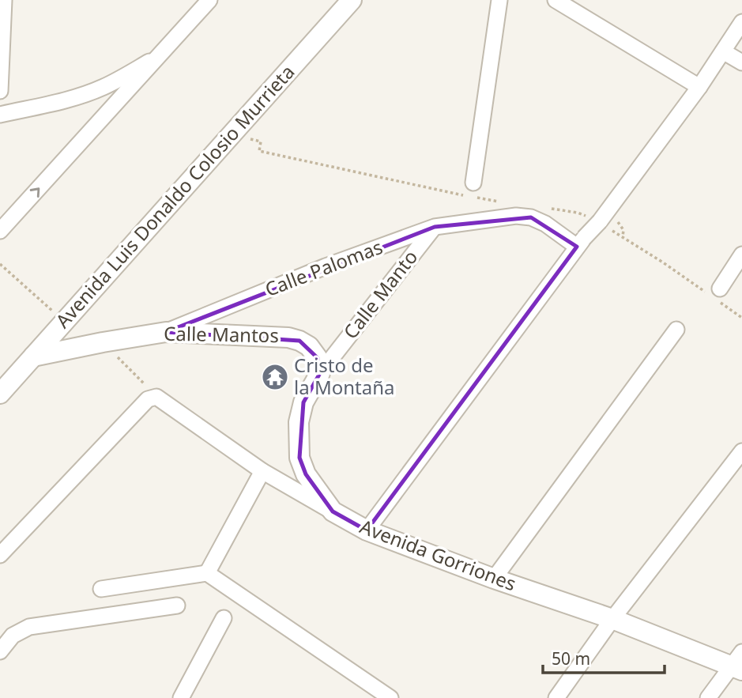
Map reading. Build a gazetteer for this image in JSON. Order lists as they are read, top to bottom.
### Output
{
  "streets": {
    "street": [
      "Avenida Luis Donaldo Colosio Murrieta",
      "Calle Palomas",
      "Calle Manto",
      "Calle Mantos",
      "Avenida Gorriones"
    ]
  },
  "crossings": [
    ["Calle Palomas", "Calle Manto"],
    ["Calle Palomas", "Calle Mantos"],
    ["Calle Manto", "Calle Mantos"],
    ["Calle Manto", "Avenida Gorriones"]
  ],
  "places": {
    "temple": ["Cristo de la Montaña"]
  },
  "scale_bar": "50 m"
}
